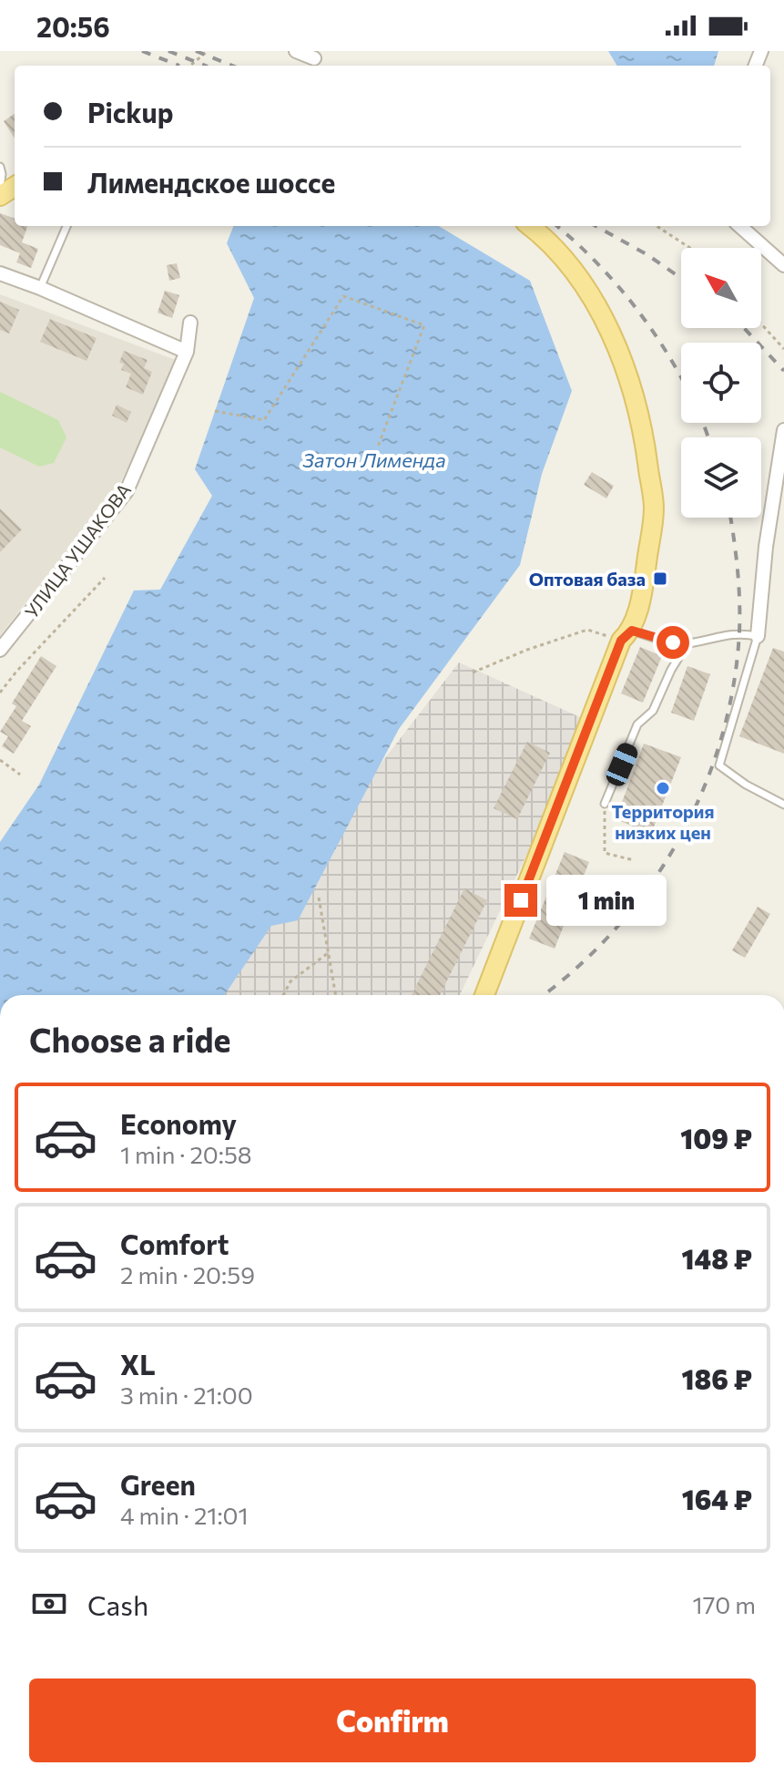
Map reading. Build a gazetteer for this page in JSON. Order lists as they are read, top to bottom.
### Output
{
  "streets": {
    "street": ["УЛИЦА УШАКОВА"]
  },
  "water": ["Затон Лименда"],
  "places": {
    "transit": ["Оптовая база"],
    "other": ["Территория низких цен"]
  },
  "north": "top left",
  "page": {
    "status": "20:56",
    "banner": ["Pickup", "Лимендское шоссе"],
    "bubble": "1 min",
    "heading": "Choose a ride",
    "list": [
      {
        "name": "Economy",
        "note": "1 min · 20:58",
        "value": "109 ₽"
      },
      {
        "name": "Comfort",
        "note": "2 min · 20:59",
        "value": "148 ₽"
      },
      {
        "name": "XL",
        "note": "3 min · 21:00",
        "value": "186 ₽"
      },
      {
        "name": "Green",
        "note": "4 min · 21:01",
        "value": "164 ₽"
      }
    ],
    "pay": ["Cash", "170 m"],
    "buttons": "Confirm"
  }
}
